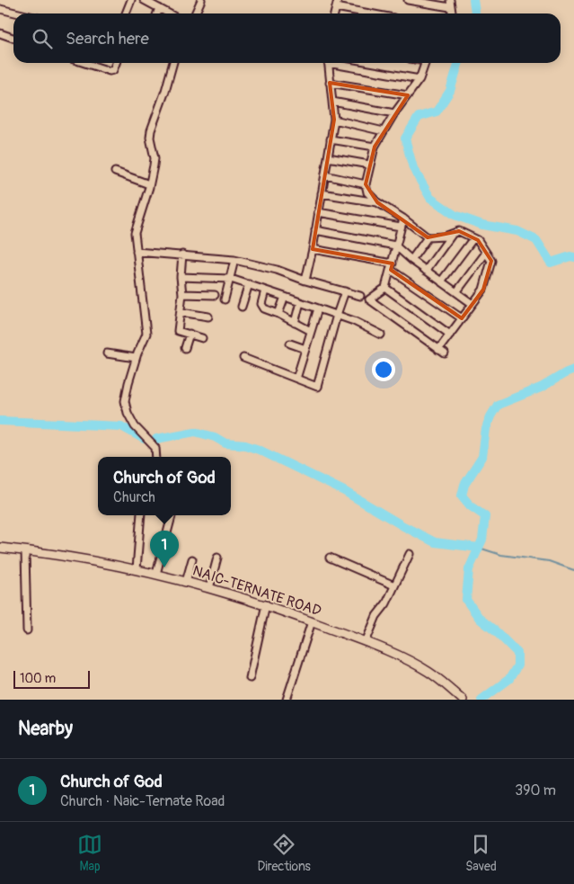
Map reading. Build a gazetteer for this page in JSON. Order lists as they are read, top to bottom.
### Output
{
  "streets": {
    "main road": ["NAIC-TERNATE ROAD"]
  },
  "scale_bar": "100 m",
  "page": {
    "search": "Search here",
    "popup": ["Church of God", "Church"],
    "pins": "1",
    "scale": "100 m",
    "heading": "Nearby",
    "list": [
      {
        "mark": "1",
        "name": "Church of God",
        "note": "Church · Naic-Ternate Road",
        "value": "390 m"
      }
    ],
    "nav": ["Map", "Directions", "Saved"]
  }
}
